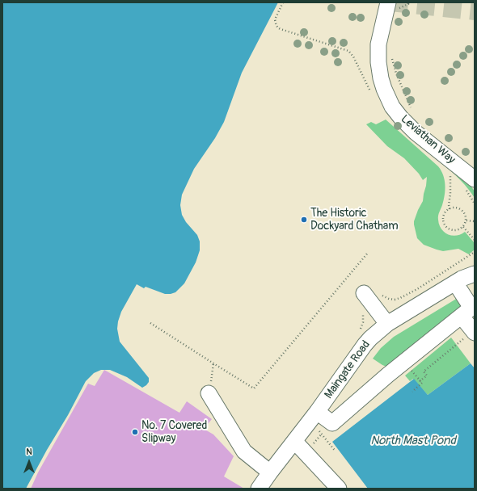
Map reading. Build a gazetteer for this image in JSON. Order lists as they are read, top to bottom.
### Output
{
  "streets": {
    "street": ["Leviathan Way", "Maingate Road"]
  },
  "water": ["North Mast Pond"],
  "places": ["The Historic Dockyard Chatham", "No. 7 Covered Slipway"],
  "north": "top"
}
